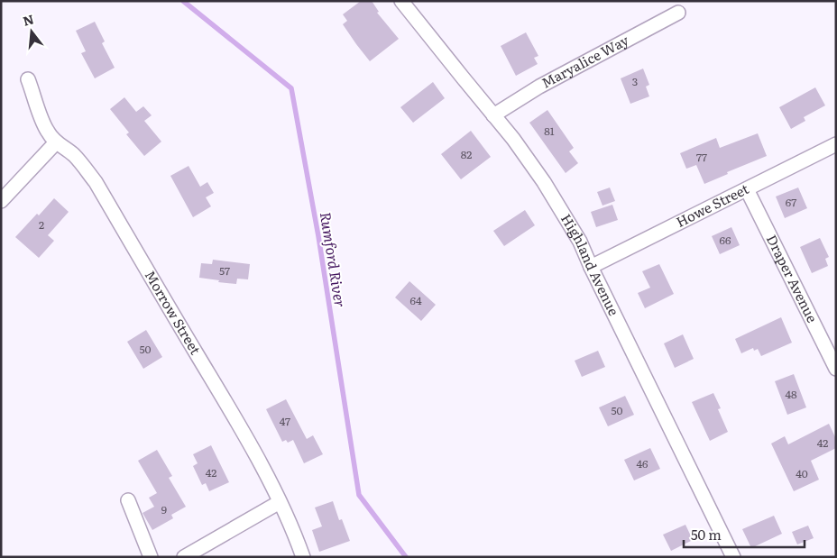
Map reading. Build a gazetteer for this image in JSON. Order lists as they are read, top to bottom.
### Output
{
  "streets": {
    "street": [
      "Maryalice Way",
      "Howe Street",
      "Highland Avenue",
      "Draper Avenue",
      "Morrow Street"
    ]
  },
  "crossings": [
    ["Maryalice Way", "Highland Avenue"],
    ["Howe Street", "Highland Avenue"],
    ["Howe Street", "Draper Avenue"]
  ],
  "water": ["Rumford River"],
  "house_numbers": [
    "3",
    "81",
    "82",
    "77",
    "67",
    "2",
    "66",
    "57",
    "64",
    "50",
    "48",
    "50",
    "47",
    "42",
    "46",
    "42",
    "40",
    "9"
  ],
  "scale_bar": "50 m",
  "north": "top"
}
